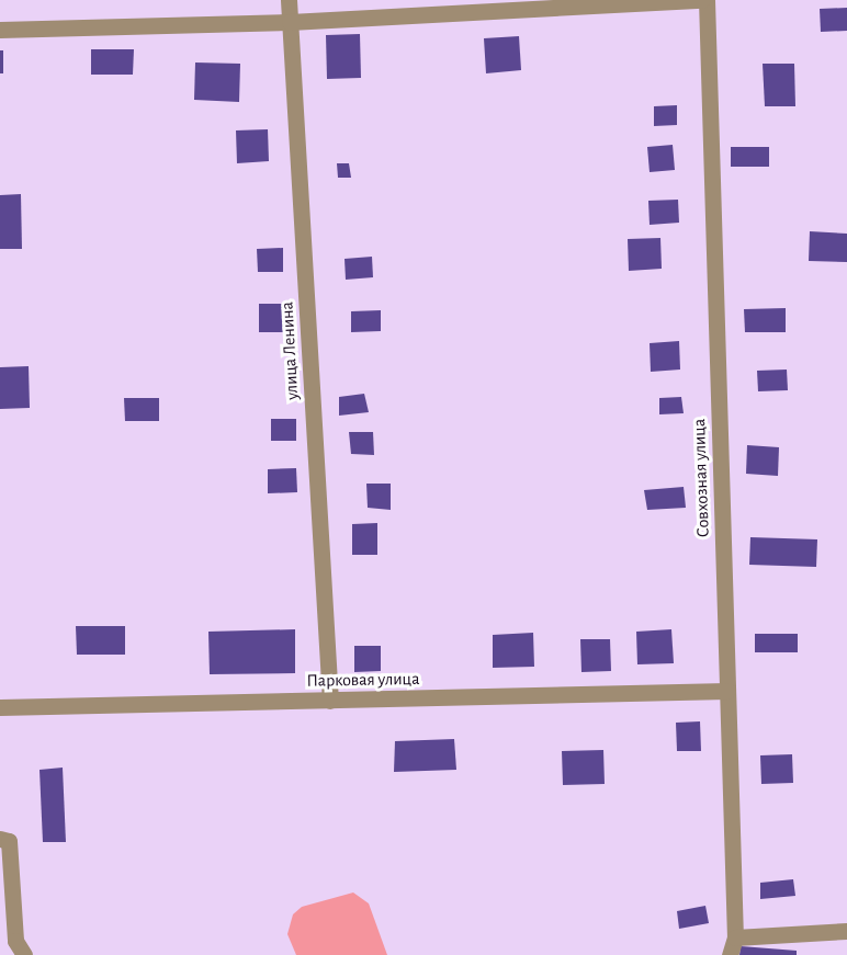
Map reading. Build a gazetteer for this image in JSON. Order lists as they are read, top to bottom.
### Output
{
  "streets": {
    "street": ["улица Ленина", "Совхозная улица", "Парковая улица"]
  },
  "crossings": [
    ["улица Ленина", "Парковая улица"],
    ["Совхозная улица", "Парковая улица"]
  ]
}
